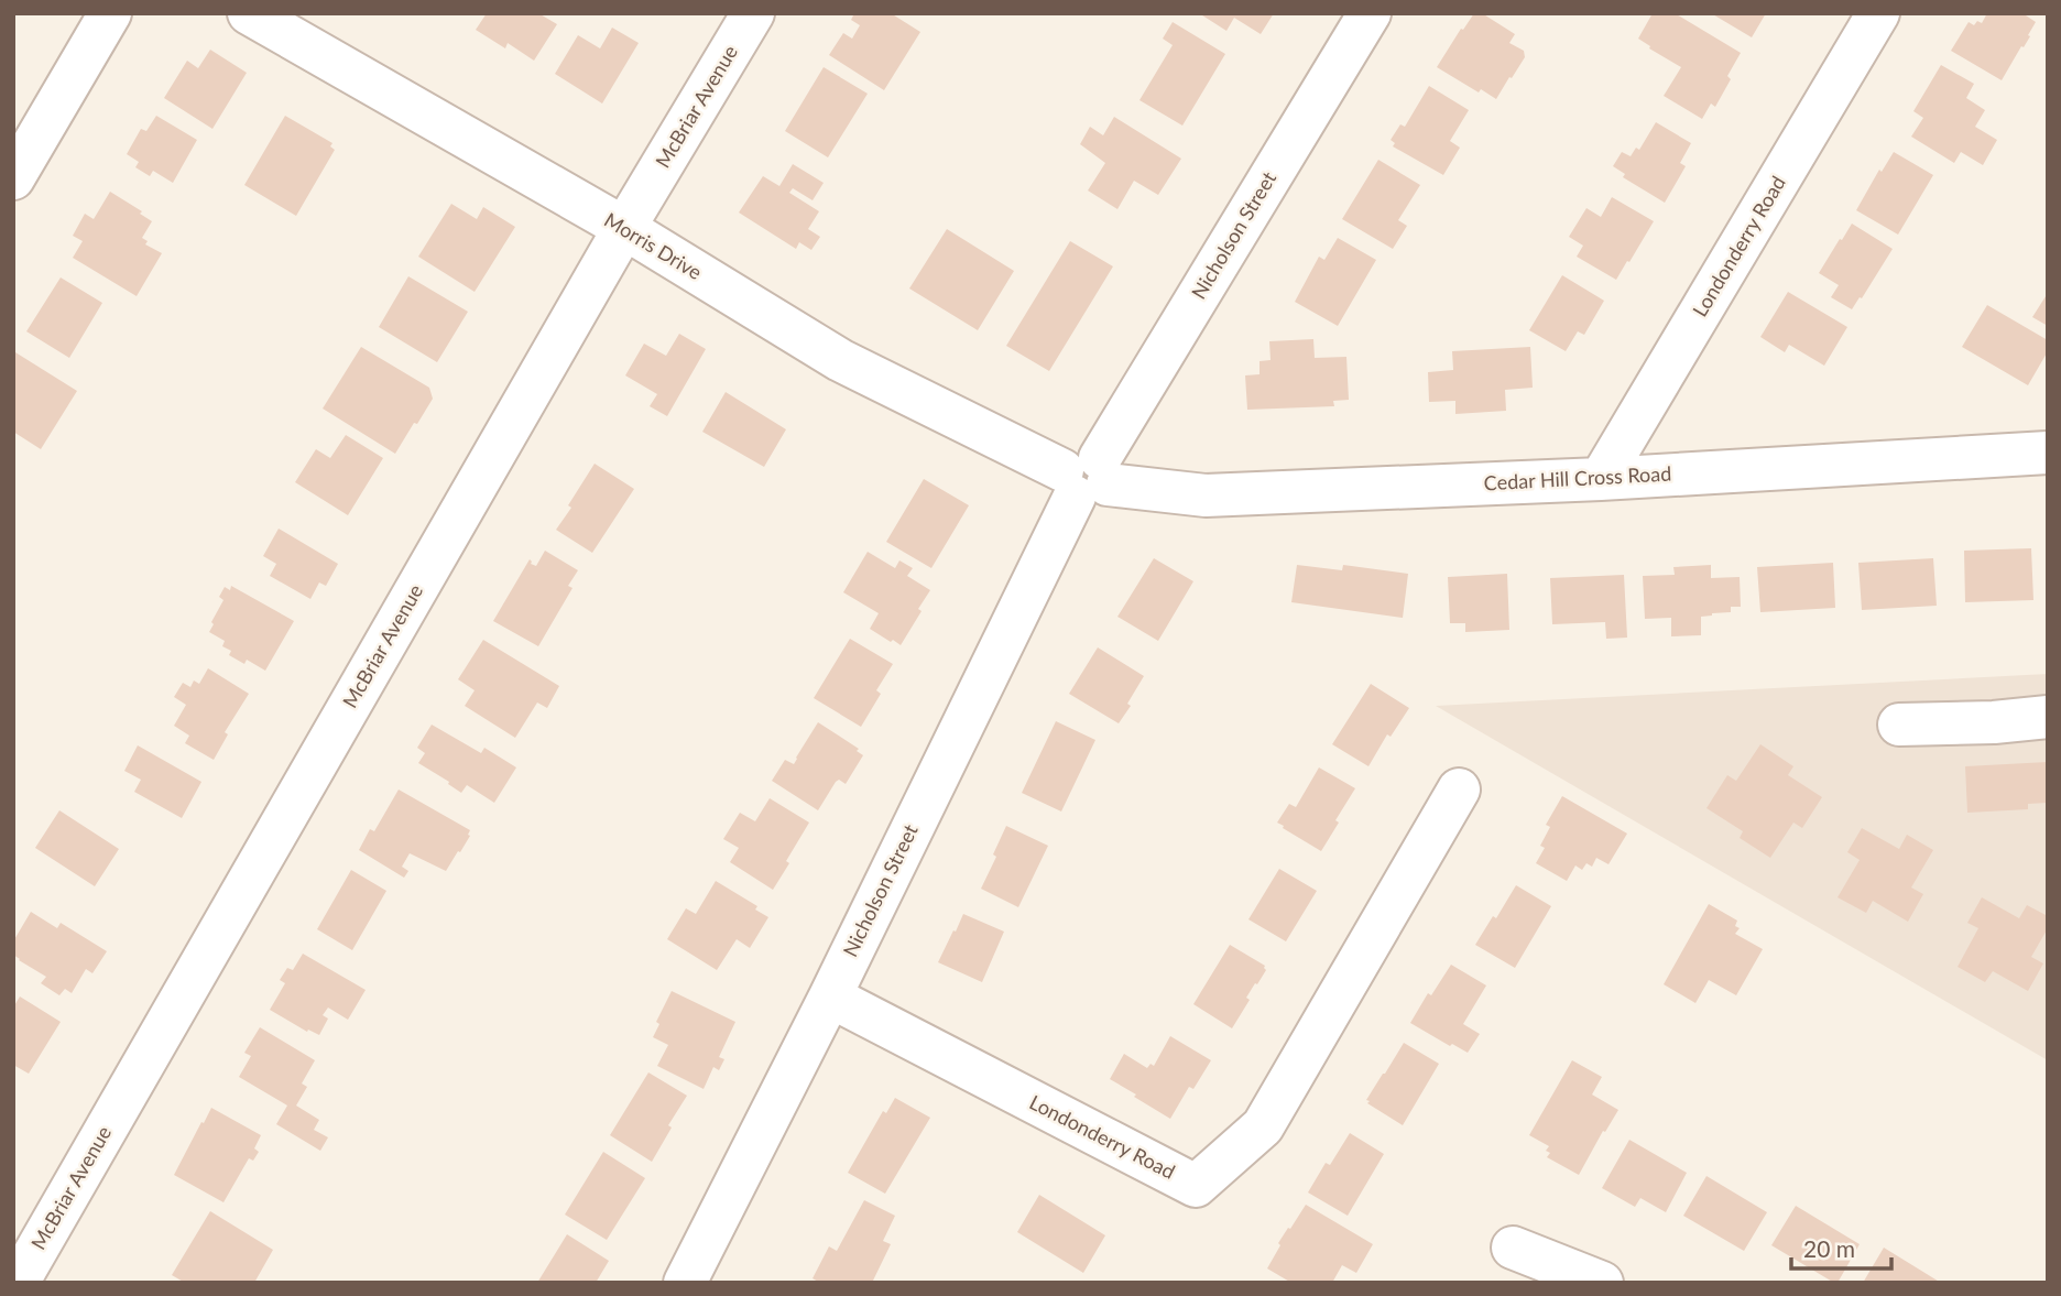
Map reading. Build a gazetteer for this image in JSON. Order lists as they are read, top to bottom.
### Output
{
  "streets": {
    "street": [
      "McBriar Avenue",
      "Nicholson Street",
      "Morris Drive",
      "Londonderry Road",
      "Cedar Hill Cross Road"
    ]
  },
  "crossings": [
    ["McBriar Avenue", "Morris Drive"],
    ["Nicholson Street", "Morris Drive"],
    ["Nicholson Street", "Londonderry Road"],
    ["Nicholson Street", "Cedar Hill Cross Road"],
    ["Morris Drive", "Cedar Hill Cross Road"],
    ["Londonderry Road", "Cedar Hill Cross Road"]
  ],
  "scale_bar": "20 m"
}
